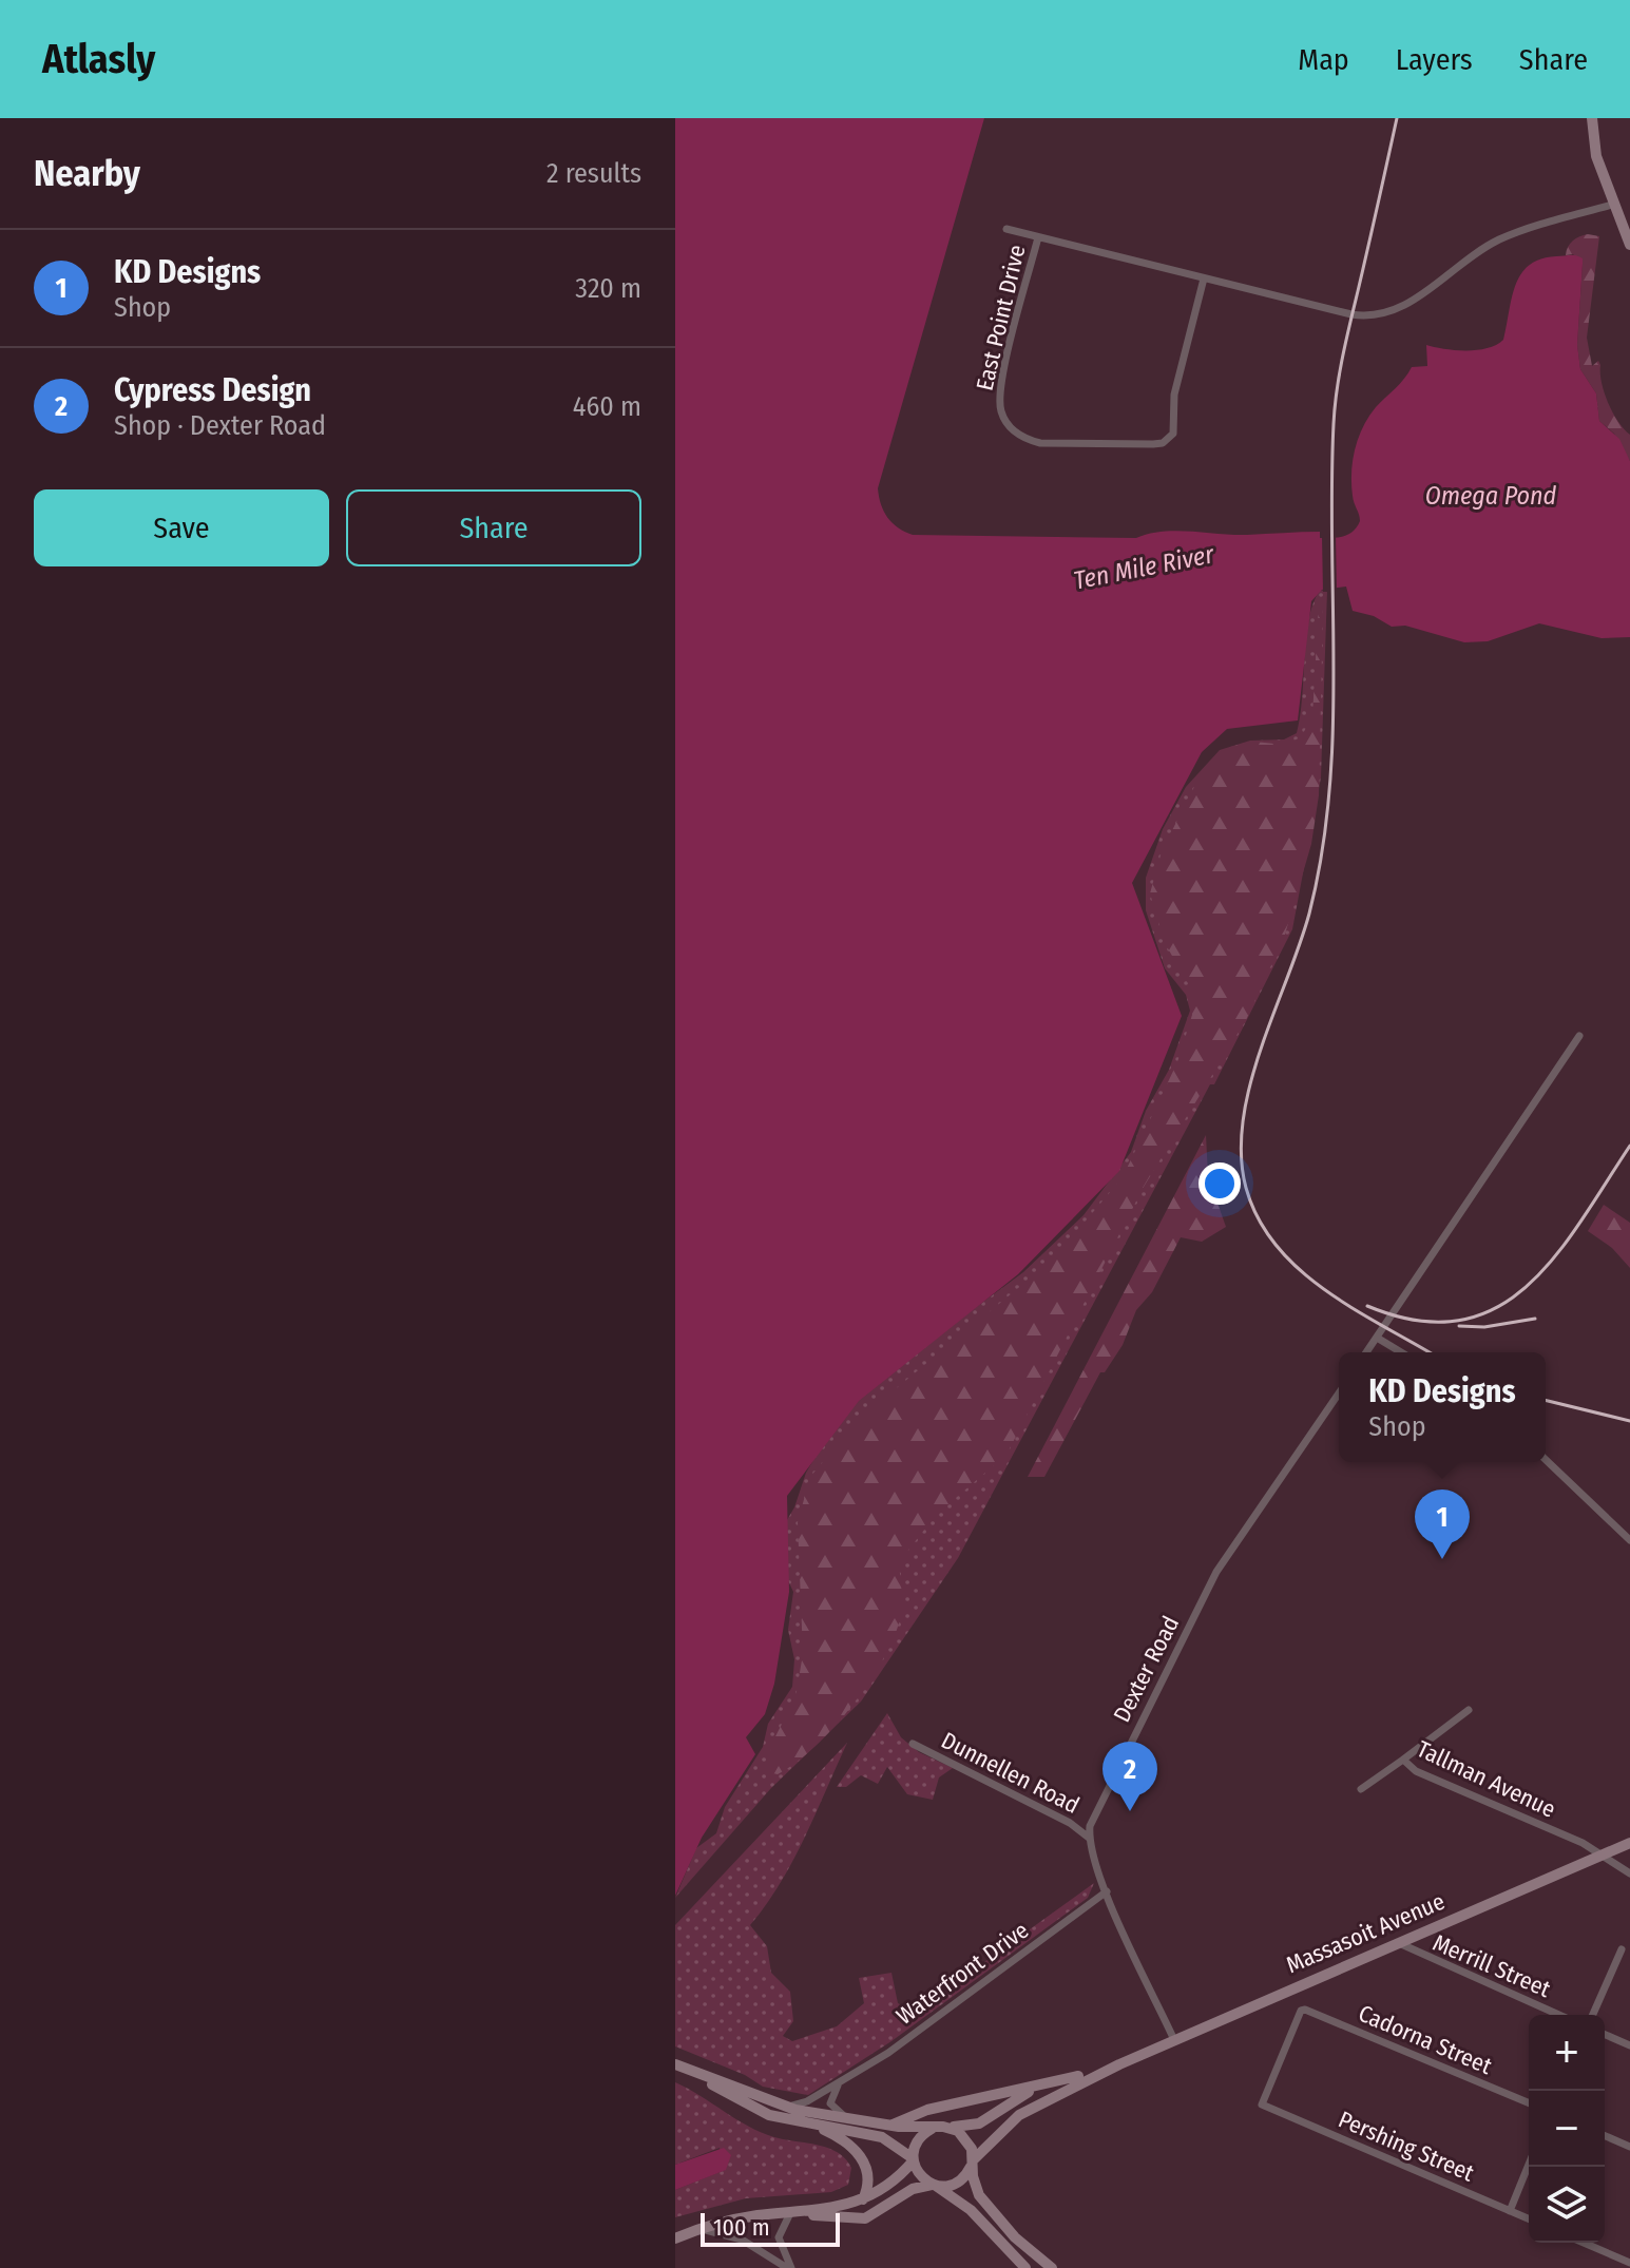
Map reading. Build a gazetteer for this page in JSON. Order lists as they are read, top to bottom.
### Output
{
  "streets": {
    "main road": ["Massasoit Avenue"],
    "street": [
      "East Point Drive",
      "Dexter Road",
      "Dunnellen Road",
      "Tallman Avenue",
      "Merrill Street",
      "Waterfront Drive",
      "Cadorna Street",
      "Pershing Street"
    ]
  },
  "crossings": [
    ["Dexter Road", "Dunnellen Road"],
    ["Tallman Avenue", "Massasoit Avenue"],
    ["Massasoit Avenue", "Merrill Street"],
    ["Cadorna Street", "Pershing Street"]
  ],
  "water": ["Omega Pond", "Ten Mile River"],
  "scale_bar": "100 m",
  "page": {
    "header": "Atlasly",
    "nav": ["Map", "Layers", "Share"],
    "heading": ["Nearby", "2 results"],
    "list": [
      {
        "mark": "1",
        "name": "KD Designs",
        "note": "Shop",
        "value": "320 m"
      },
      {
        "mark": "2",
        "name": "Cypress Design",
        "note": "Shop · Dexter Road",
        "value": "460 m"
      }
    ],
    "buttons": ["Save", "Share"],
    "popup": ["KD Designs", "Shop"],
    "pins": ["1", "2"],
    "map_buttons": ["+", "−"],
    "scale": "100 m"
  }
}
